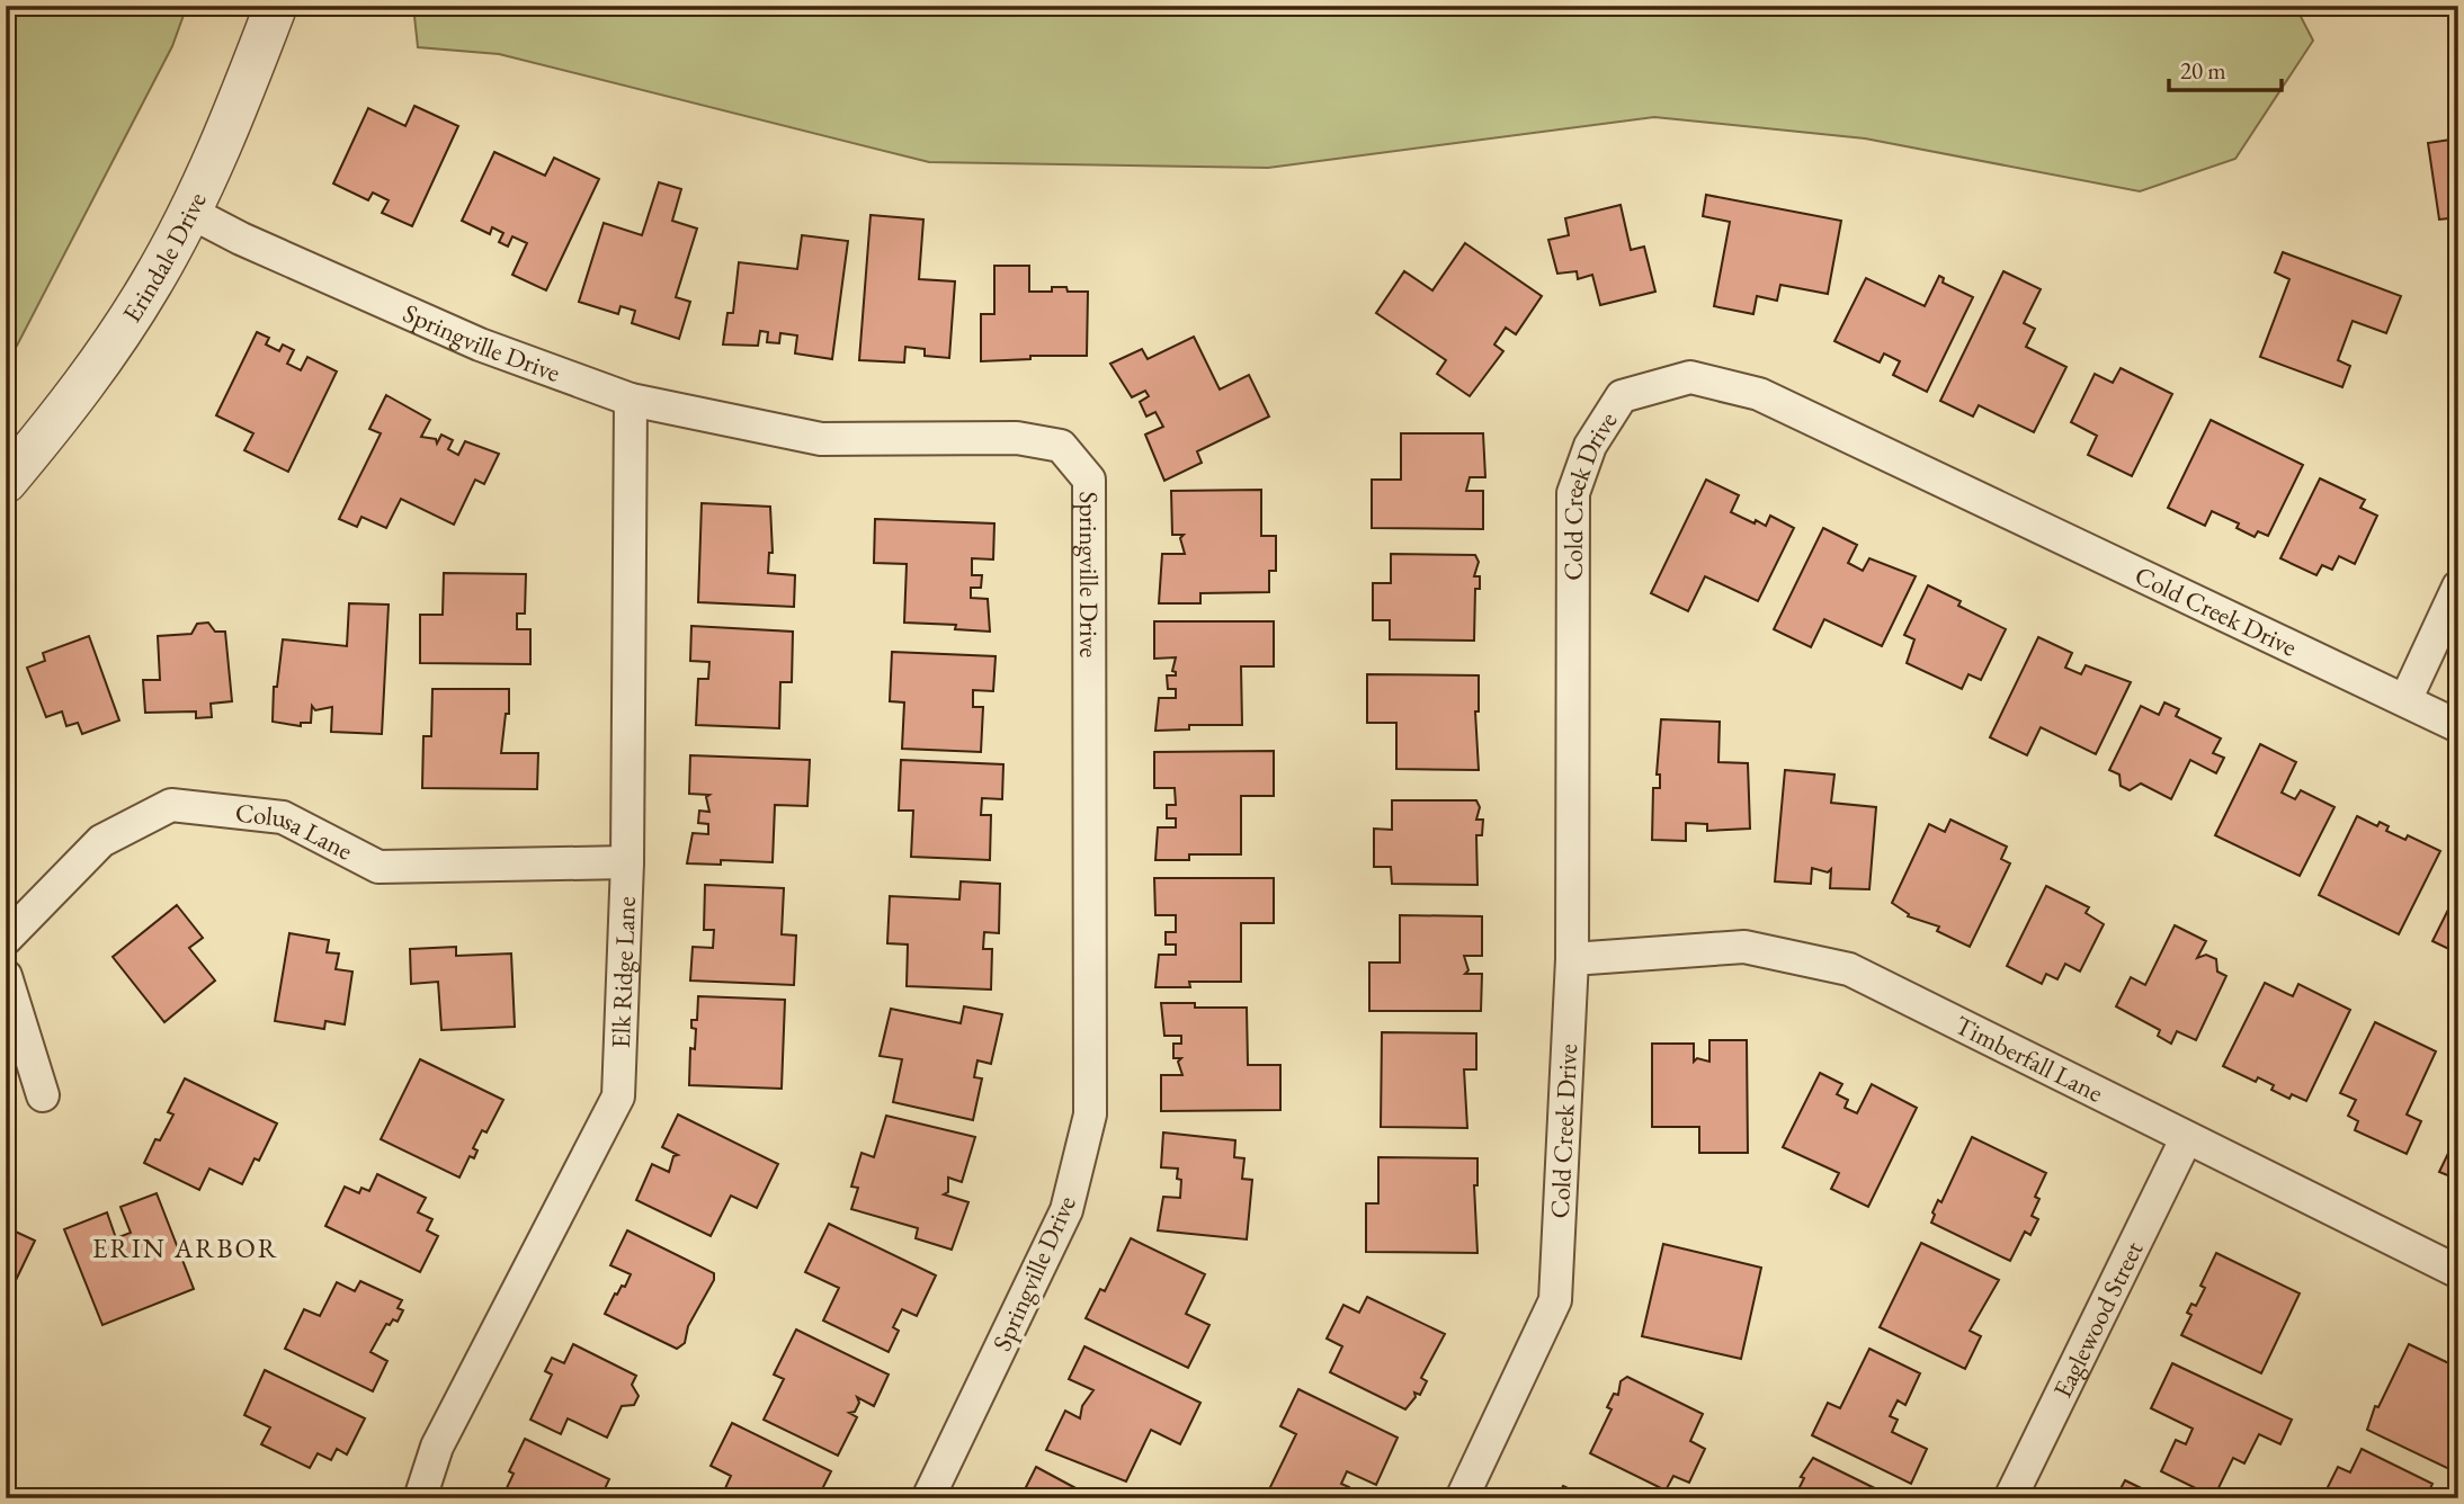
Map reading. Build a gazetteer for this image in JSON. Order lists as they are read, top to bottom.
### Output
{
  "streets": {
    "street": [
      "Erindale Drive",
      "Springville Drive",
      "Cold Creek Drive",
      "Colusa Lane",
      "Elk Ridge Lane",
      "Timberfall Lane",
      "Eaglewood Street"
    ]
  },
  "crossings": [
    ["Erindale Drive", "Springville Drive"],
    ["Springville Drive", "Elk Ridge Lane"],
    ["Cold Creek Drive", "Timberfall Lane"],
    ["Colusa Lane", "Elk Ridge Lane"],
    ["Timberfall Lane", "Eaglewood Street"]
  ],
  "districts": ["ERIN ARBOR"],
  "scale_bar": "20 m"
}
